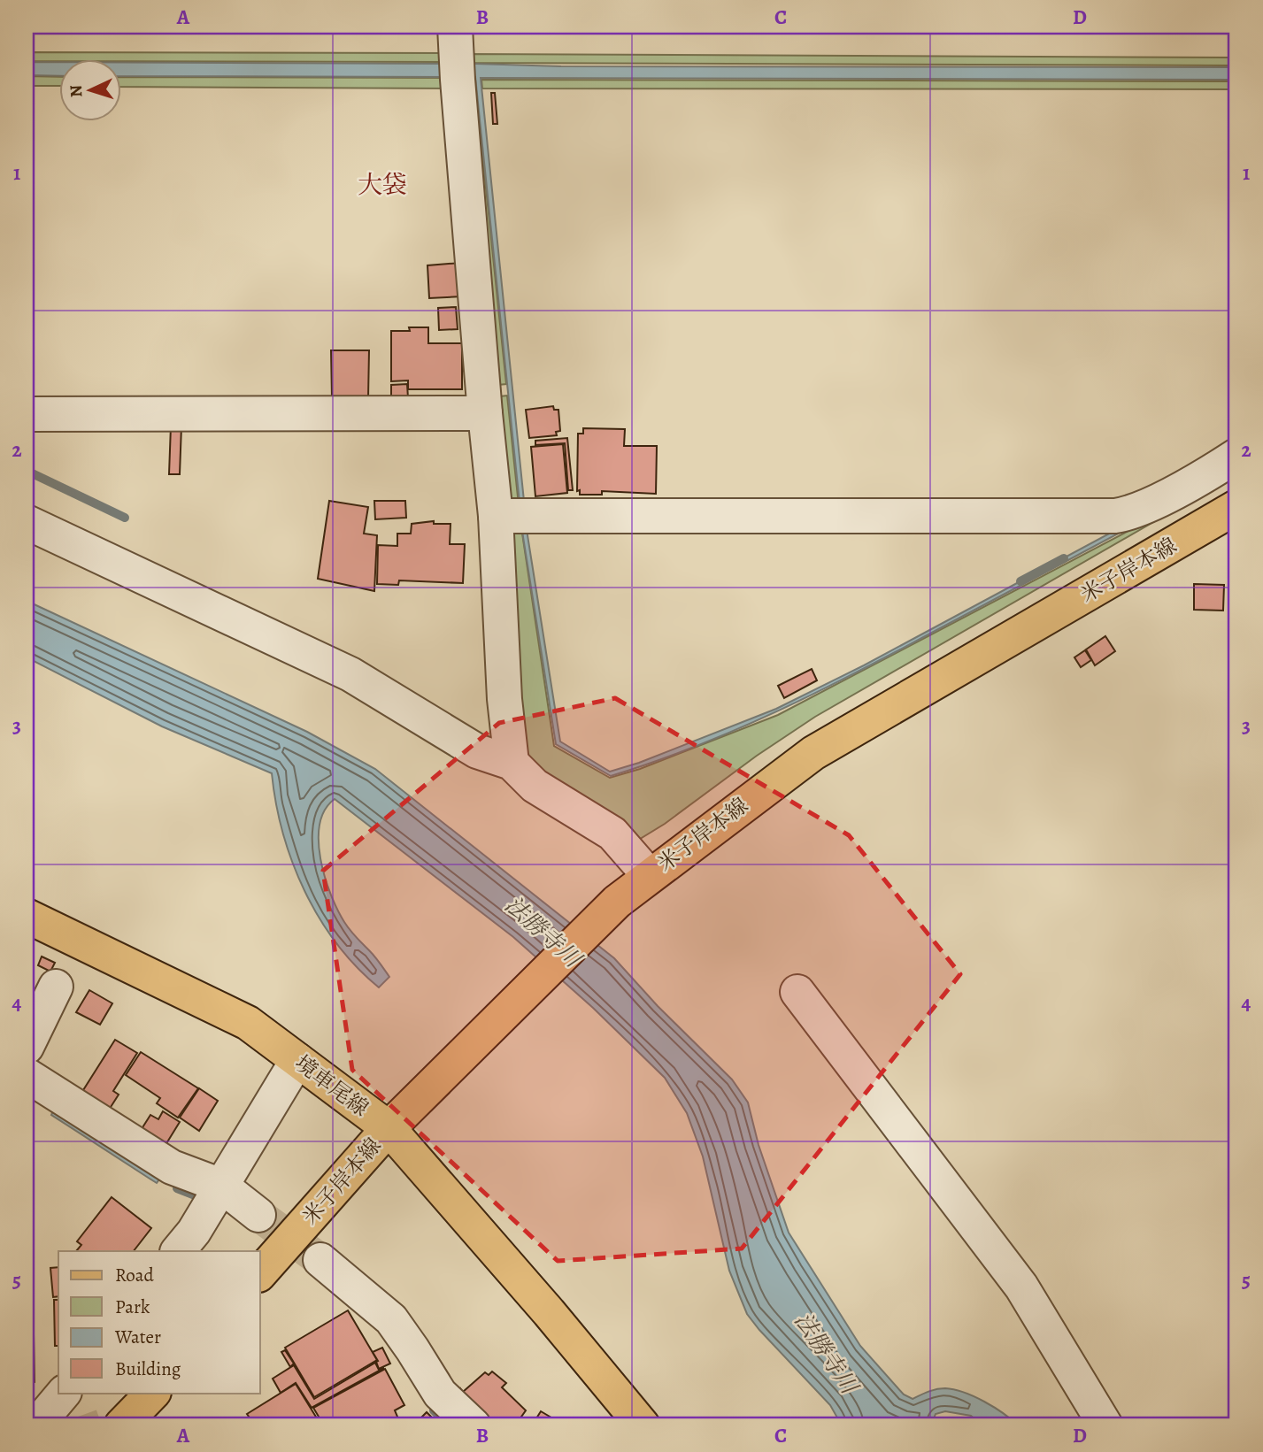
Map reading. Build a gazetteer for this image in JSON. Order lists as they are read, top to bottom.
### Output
{
  "streets": {
    "main road": ["米子岸本線", "境車尾線"]
  },
  "crossings": [
    ["米子岸本線", "境車尾線"]
  ],
  "districts": ["大袋"],
  "water": ["法勝寺川"],
  "legend": [
    "Road",
    "Park",
    "Water",
    "Building"
  ],
  "north": "left",
  "grid": {
    "columns": [
      "A",
      "B",
      "C",
      "D"
    ],
    "rows": [
      "1",
      "2",
      "3",
      "4",
      "5"
    ]
  }
}
